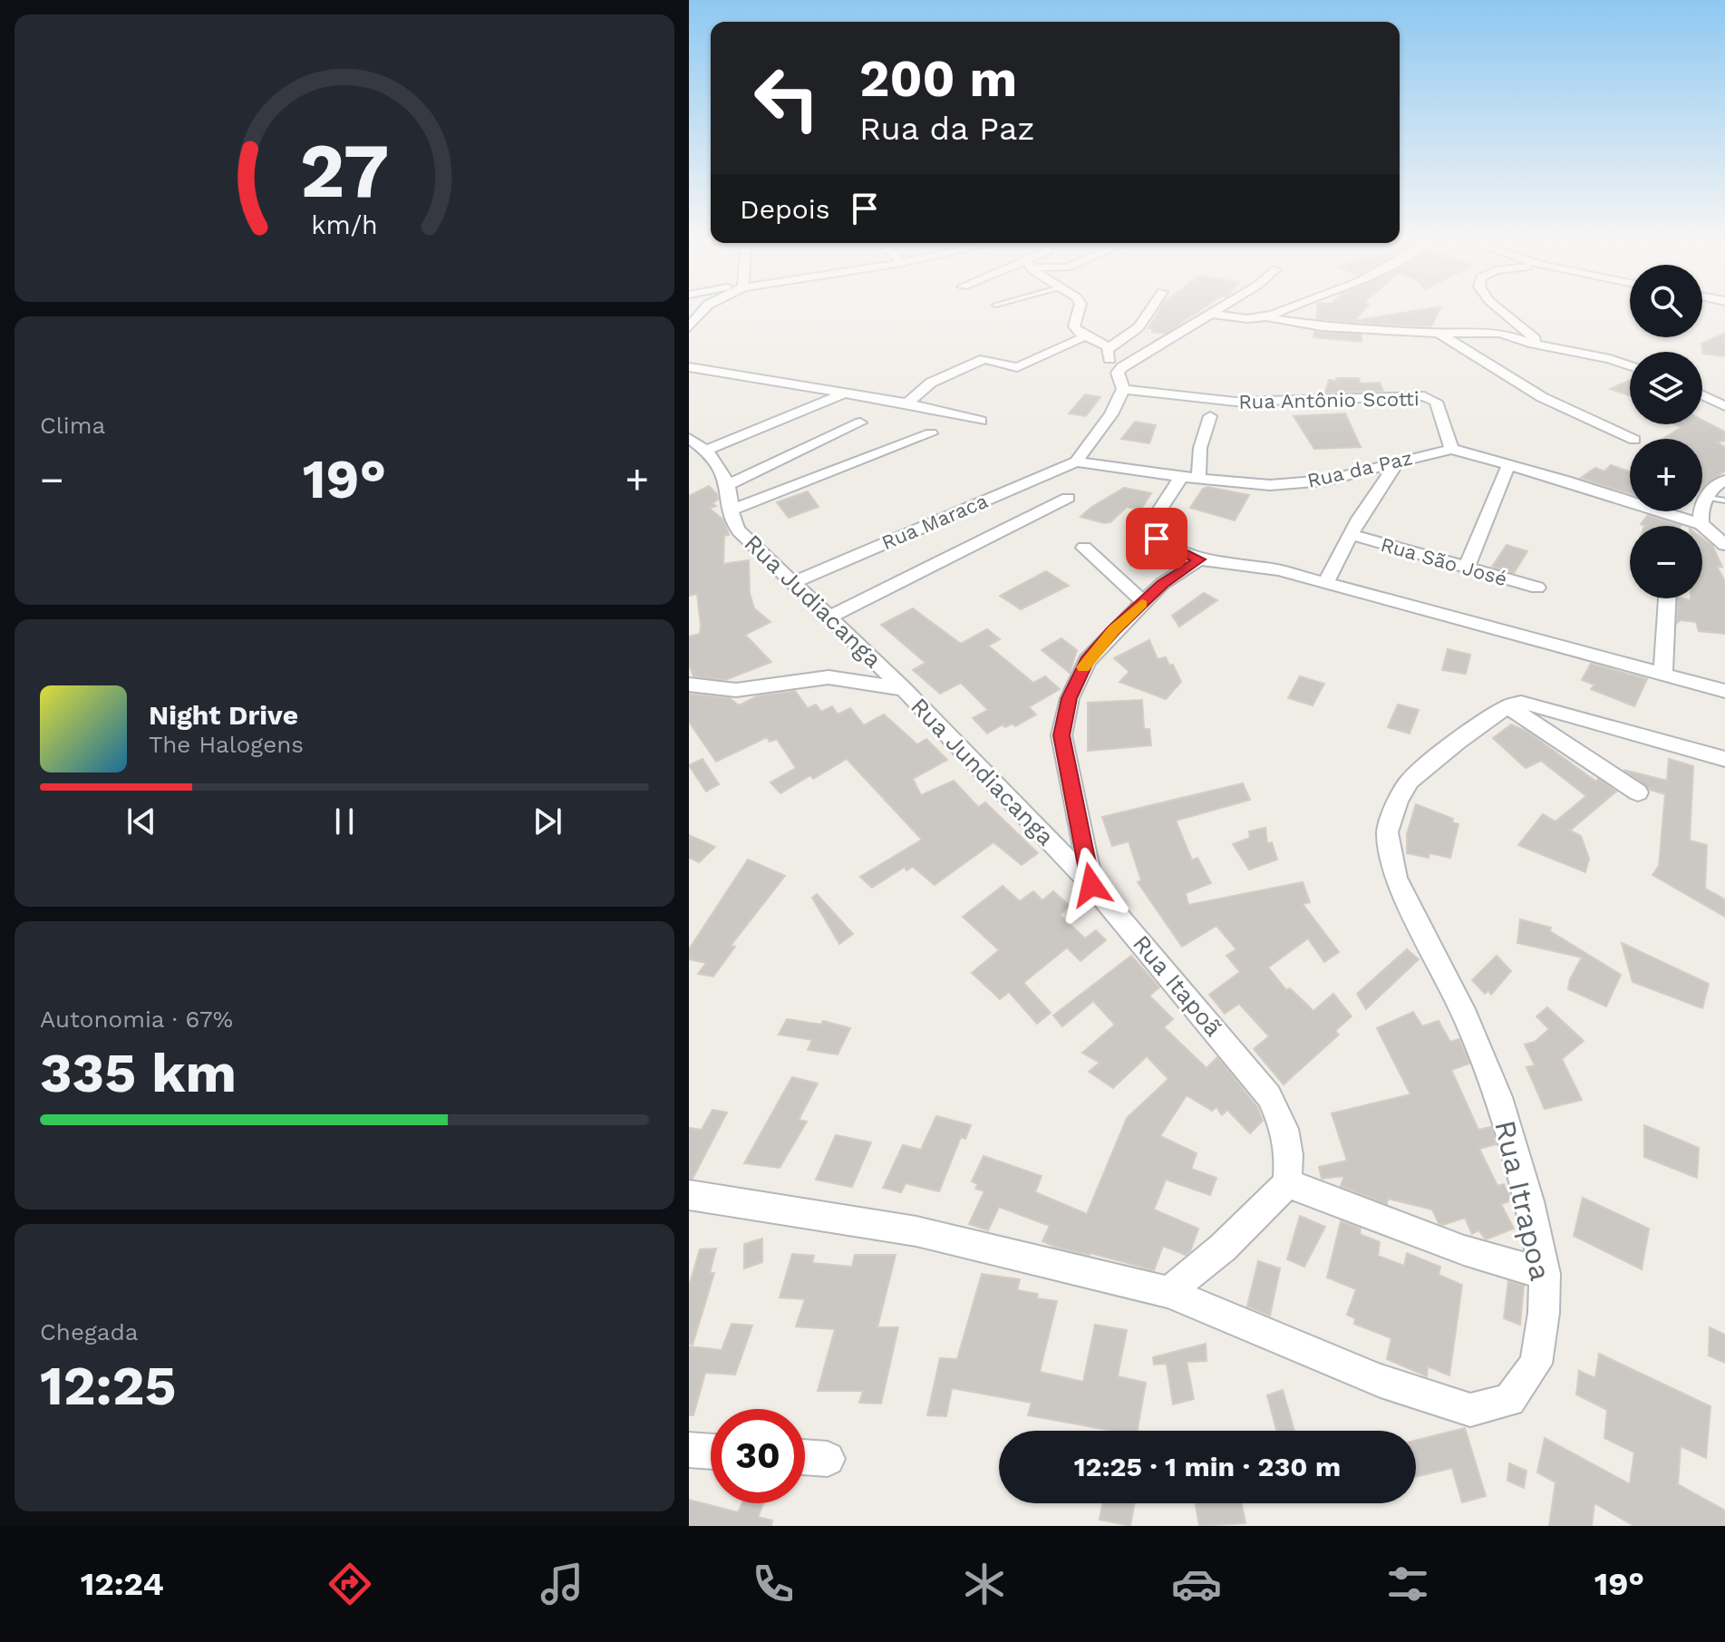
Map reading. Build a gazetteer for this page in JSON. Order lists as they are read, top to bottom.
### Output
{
  "streets": {
    "street": [
      "Rua Antônio Scotti",
      "Rua da Paz",
      "Rua Maraca",
      "Rua São José",
      "Rua Judiacanga",
      "Rua Jundiacanga",
      "Rua Itapoã",
      "Rua Itrapoa"
    ]
  },
  "crossings": [
    ["Rua Antônio Scotti", "Rua da Paz"],
    ["Rua da Paz", "Rua Maraca"],
    ["Rua da Paz", "Rua São José"],
    ["Rua Maraca", "Rua Judiacanga"],
    ["Rua Judiacanga", "Rua Jundiacanga"],
    ["Rua Jundiacanga", "Rua Itapoã"]
  ],
  "page": {
    "turn": ["200 m", "Rua da Paz"],
    "then": "Depois",
    "map_buttons": ["+", "−"],
    "tile": [
      "Clima",
      ["Autonomia · 67%", "335 km"],
      ["Chegada", "12:25"]
    ],
    "heat": ["−", "19°", "+"],
    "song": ["Night Drive", "The Halogens"],
    "limit": "30",
    "trip": "12:25 · 1 min · 230 m",
    "tabs": ["12:24", "19°"],
    "gauge": ["27", "km/h"]
  }
}
